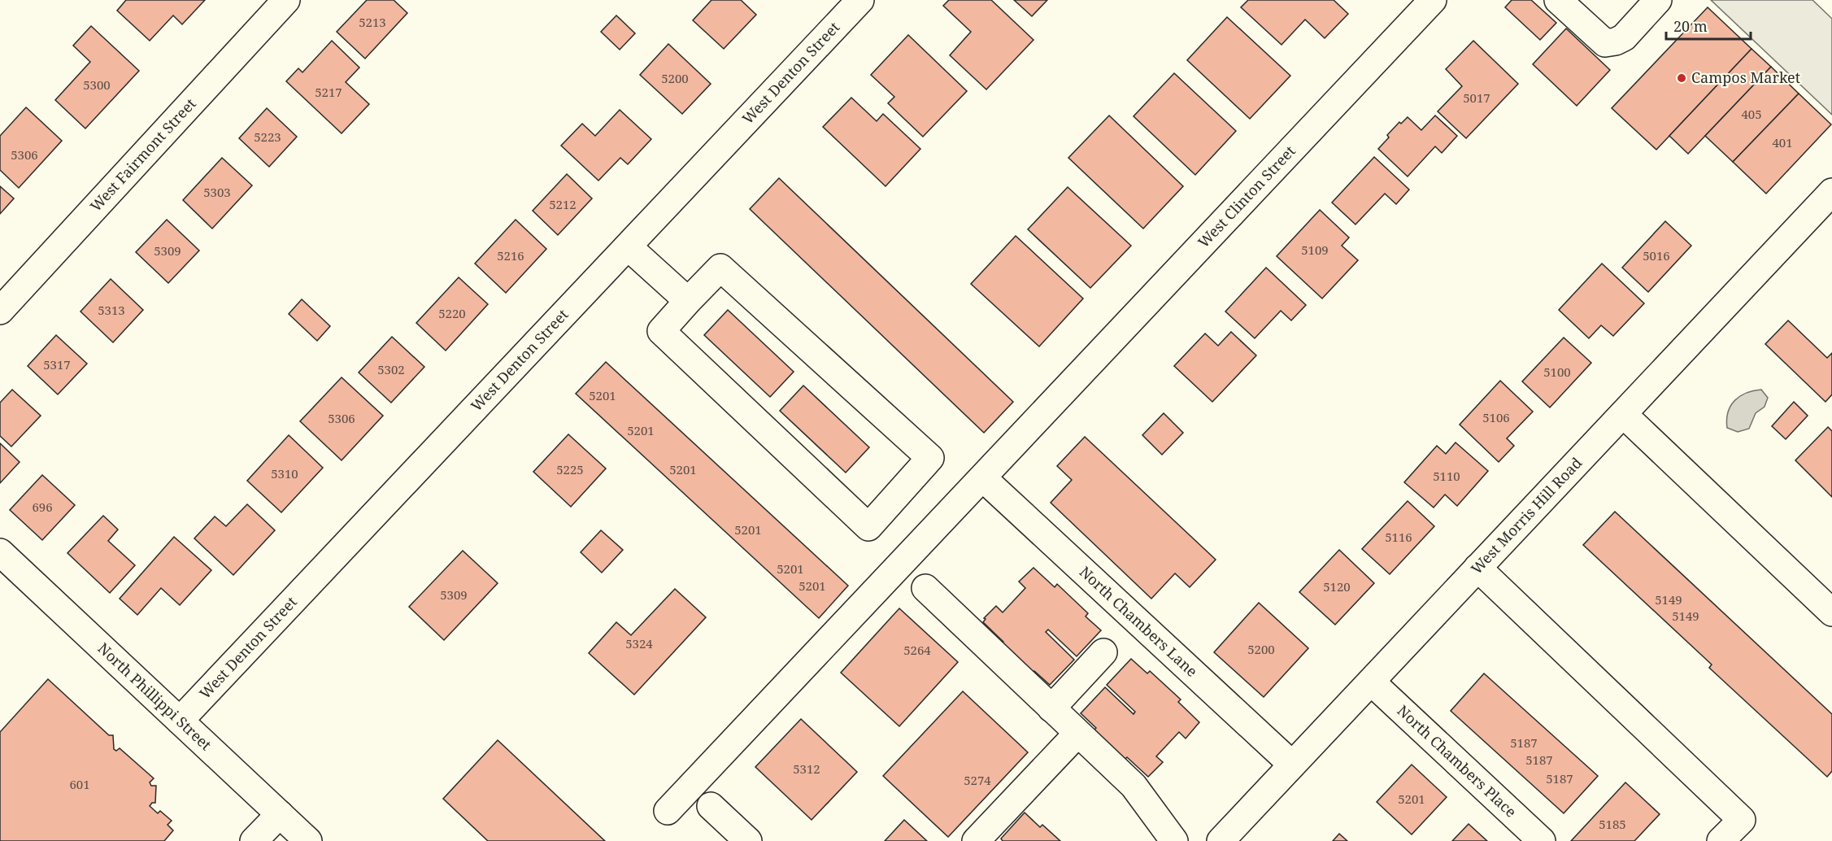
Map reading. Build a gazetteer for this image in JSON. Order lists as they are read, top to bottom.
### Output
{
  "streets": {
    "street": [
      "West Denton Street",
      "West Fairmont Street",
      "West Clinton Street",
      "West Morris Hill Road",
      "North Chambers Lane",
      "North Phillippi Street",
      "North Chambers Place"
    ]
  },
  "crossings": [
    ["West Denton Street", "North Phillippi Street"],
    ["West Clinton Street", "North Chambers Lane"],
    ["West Morris Hill Road", "North Chambers Lane"],
    ["West Morris Hill Road", "North Chambers Place"]
  ],
  "places": ["Campos Market"],
  "house_numbers": [
    "5213",
    "5200",
    "5300",
    "5217",
    "5017",
    "405",
    "5223",
    "401",
    "5306",
    "5303",
    "5212",
    "5109",
    "5309",
    "5216",
    "5016",
    "5313",
    "5220",
    "5317",
    "5302",
    "5100",
    "5201",
    "5106",
    "5306",
    "5201",
    "5225",
    "5201",
    "5310",
    "5110",
    "696",
    "5201",
    "5116",
    "5201",
    "5201",
    "5120",
    "5309",
    "5149",
    "5149",
    "5324",
    "5200",
    "5264",
    "5187",
    "5187",
    "5312",
    "5187",
    "5274",
    "601",
    "5201",
    "5185"
  ],
  "scale_bar": "20 m"
}
